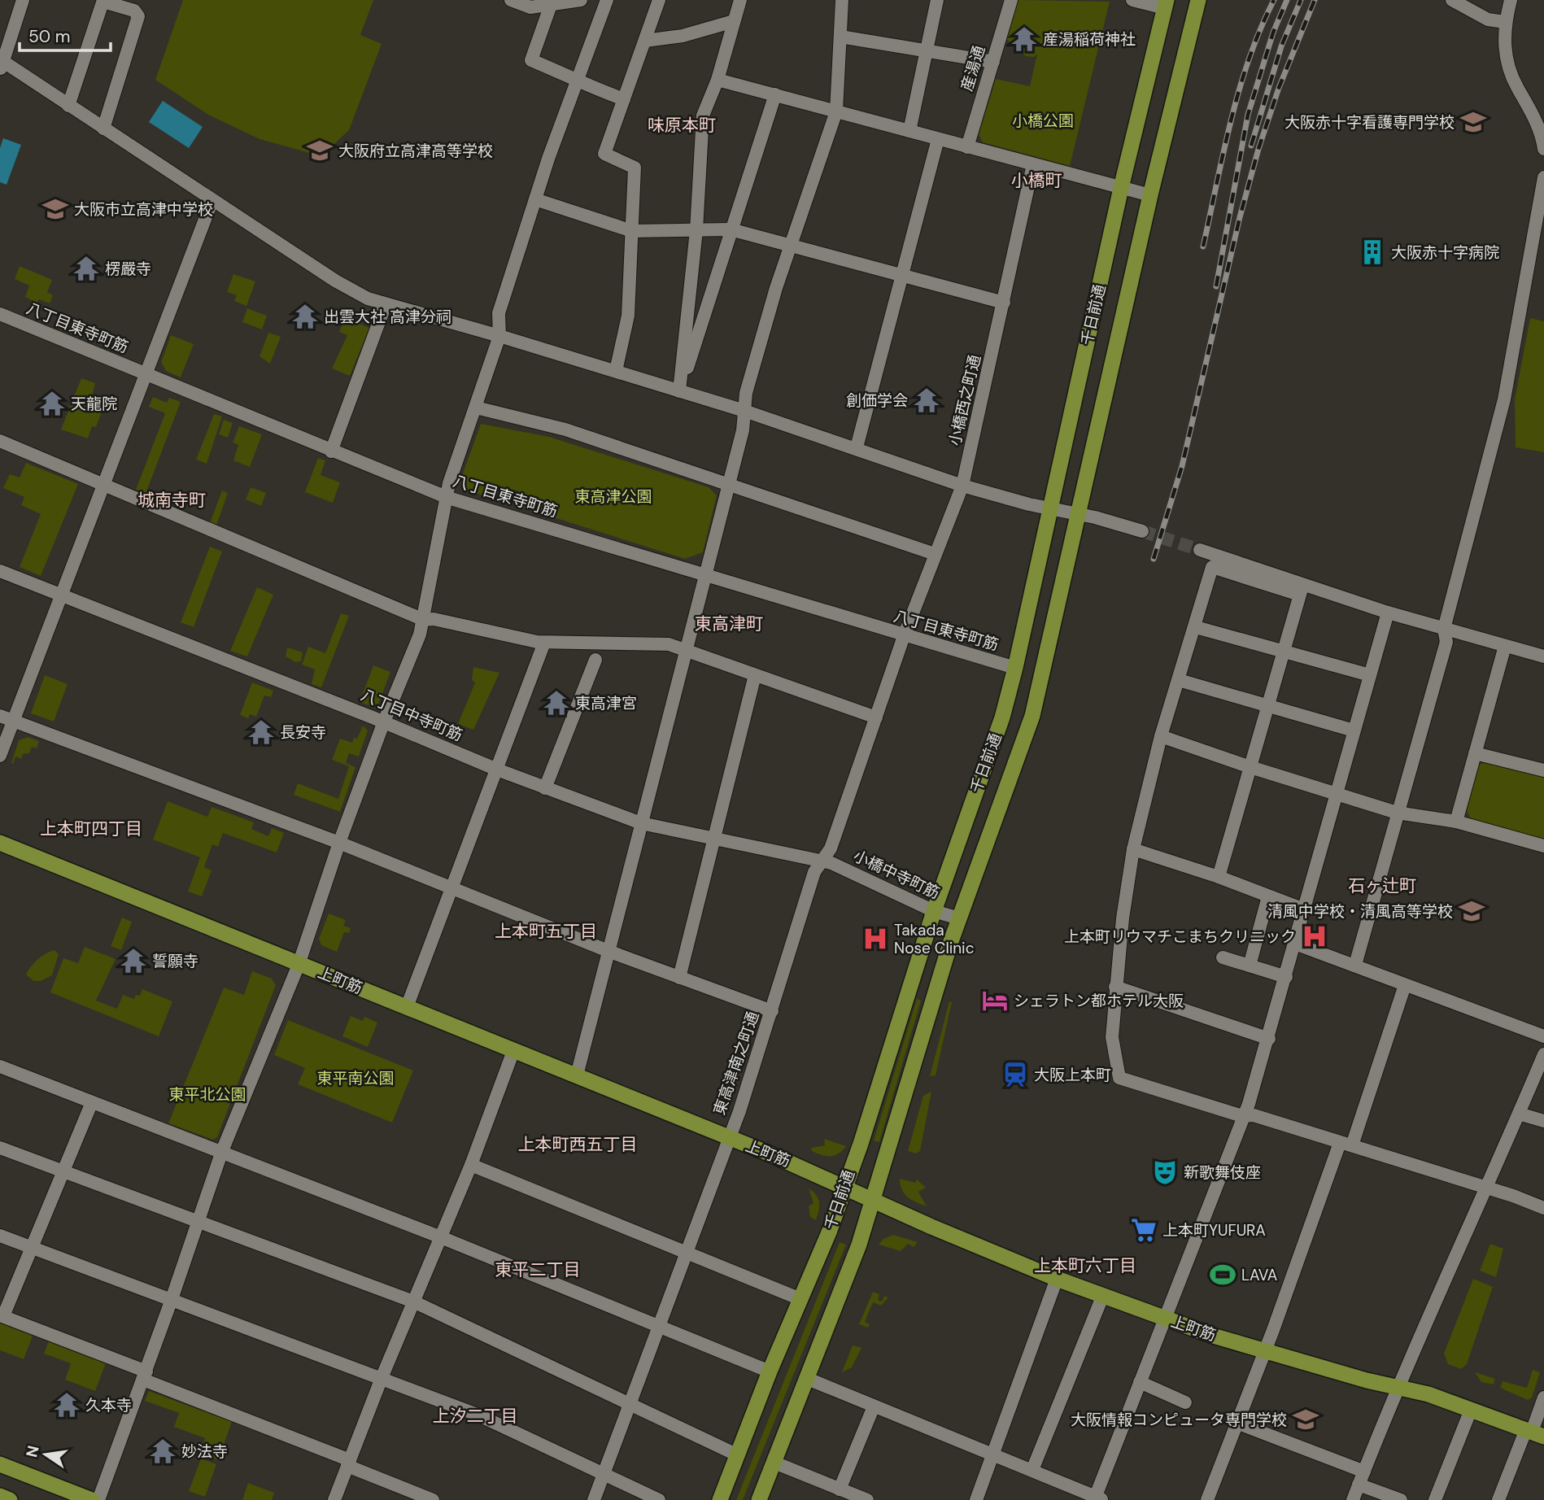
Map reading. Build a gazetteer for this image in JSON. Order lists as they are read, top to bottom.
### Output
{
  "streets": {
    "main road": ["千日前通", "上町筋"],
    "street": [
      "産湯通",
      "八丁目東寺町筋",
      "小橋西之町通",
      "八丁目中寺町筋",
      "小橋中寺町筋",
      "東高津南之町通"
    ]
  },
  "crossings": [
    ["千日前通", "八丁目東寺町筋"],
    ["千日前通", "小橋中寺町筋"],
    ["千日前通", "上町筋"],
    ["八丁目東寺町筋", "小橋西之町通"],
    ["八丁目東寺町筋", "東高津南之町通"],
    ["小橋西之町通", "東高津南之町通"],
    ["八丁目中寺町筋", "小橋中寺町筋"],
    ["八丁目中寺町筋", "東高津南之町通"],
    ["小橋中寺町筋", "東高津南之町通"],
    ["上町筋", "東高津南之町通"]
  ],
  "districts": [
    "味原本町",
    "小橋町",
    "城南寺町",
    "東高津町",
    "上本町四丁目",
    "石ヶ辻町",
    "上本町五丁目",
    "上本町西五丁目",
    "上本町六丁目",
    "東平二丁目",
    "上汐二丁目"
  ],
  "parks": [
    "小橋公園",
    "東高津公園",
    "東平南公園",
    "東平北公園"
  ],
  "places": {
    "temple": [
      "産湯稲荷神社",
      "楞嚴寺",
      "出雲大社 高津分祠",
      "創価学会",
      "天龍院",
      "東高津宮",
      "長安寺",
      "誓願寺",
      "久本寺",
      "妙法寺"
    ],
    "school or university": [
      "大阪赤十字看護専門学校",
      "大阪府立高津高等学校",
      "大阪市立高津中学校",
      "清風中学校・清風高等学校",
      "大阪情報コンピュータ専門学校"
    ],
    "building": ["大阪赤十字病院"],
    "hospital": ["上本町リウマチこまちクリニック", "Takada Nose Clinic"],
    "hotel": ["シェラトン都ホテル大阪"],
    "station": ["大阪上本町"],
    "theatre": ["新歌舞伎座"],
    "supermarket": ["上本町YUFURA"],
    "sports": ["LAVA"]
  },
  "scale_bar": "50 m",
  "north": "left"
}
